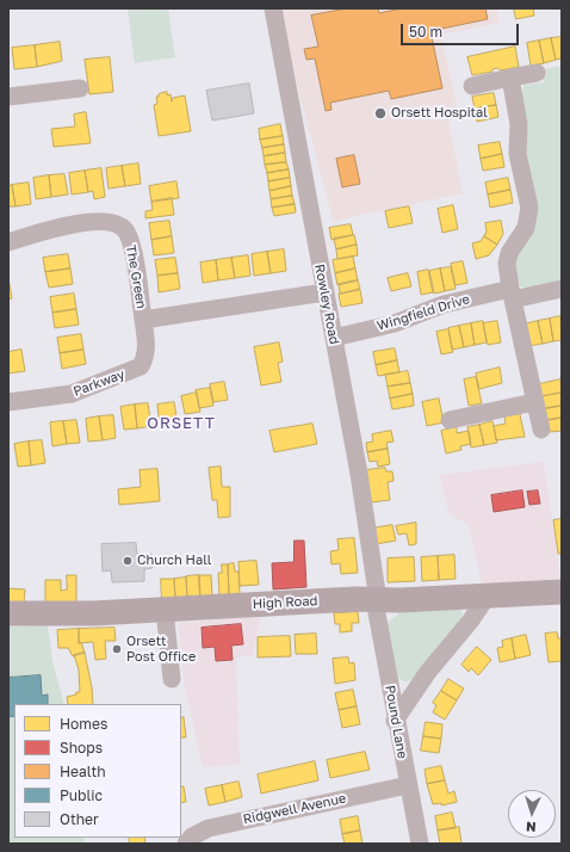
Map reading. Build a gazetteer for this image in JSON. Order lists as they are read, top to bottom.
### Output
{
  "streets": {
    "main road": ["High Road"],
    "street": [
      "The Green",
      "Rowley Road",
      "Wingfield Drive",
      "Parkway",
      "Pound Lane",
      "Ridgwell Avenue"
    ]
  },
  "crossings": [
    ["The Green", "Rowley Road"],
    ["The Green", "Parkway"],
    ["Rowley Road", "Wingfield Drive"],
    ["Rowley Road", "High Road"],
    ["Rowley Road", "Pound Lane"],
    ["High Road", "Pound Lane"],
    ["Pound Lane", "Ridgwell Avenue"]
  ],
  "districts": ["ORSETT"],
  "places": ["Orsett Hospital", "Church Hall", "Orsett Post Office"],
  "legend": [
    "Homes",
    "Shops",
    "Health",
    "Public",
    "Other"
  ],
  "scale_bar": "50 m",
  "north": "bottom"
}
